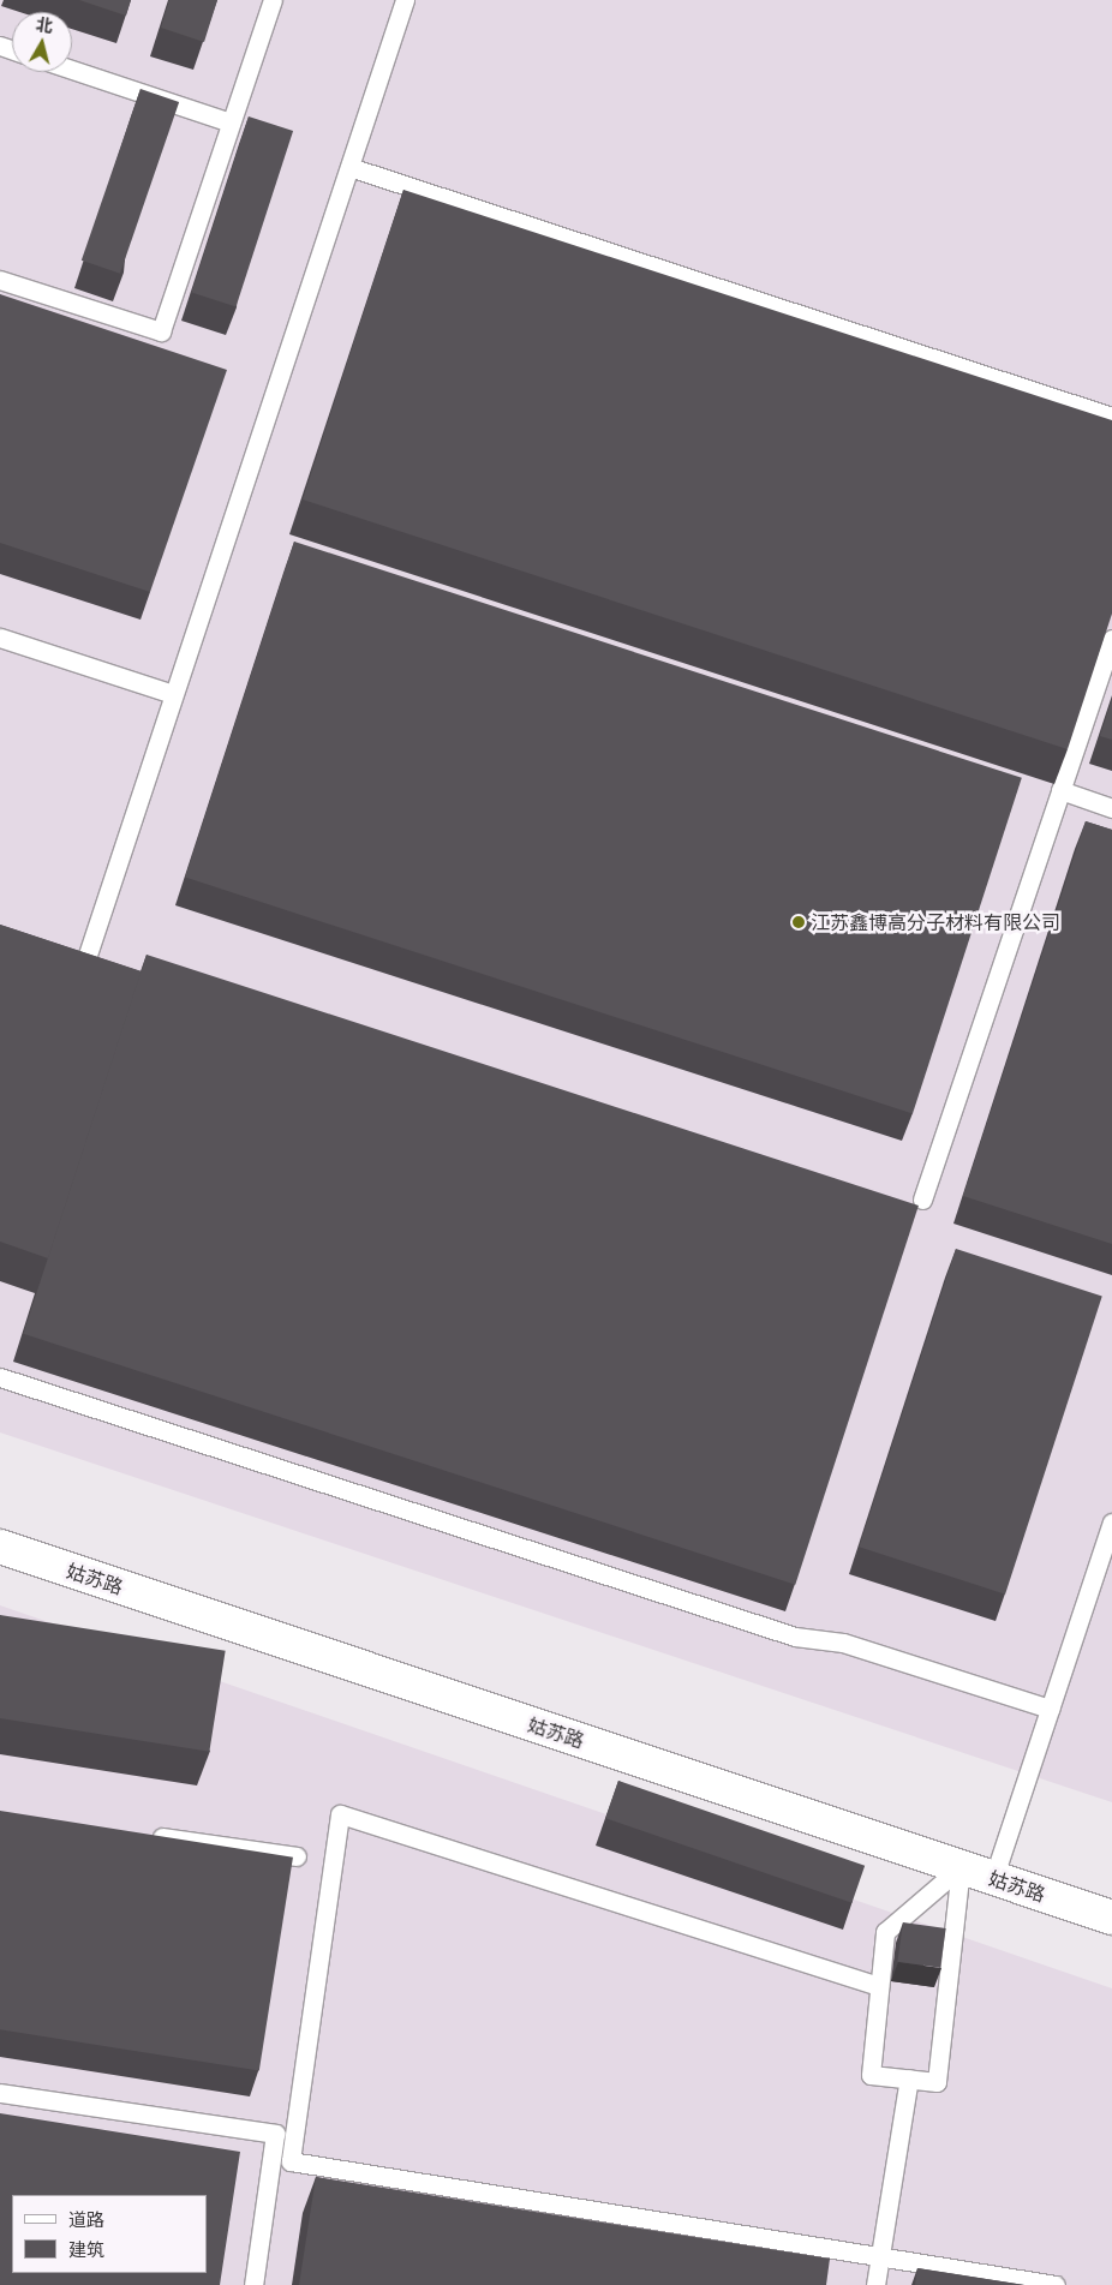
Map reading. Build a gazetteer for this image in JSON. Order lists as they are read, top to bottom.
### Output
{
  "streets": {
    "street": ["姑苏路"]
  },
  "places": ["江苏鑫博高分子材料有限公司"],
  "legend": ["道路", "建筑"],
  "north": "top"
}
